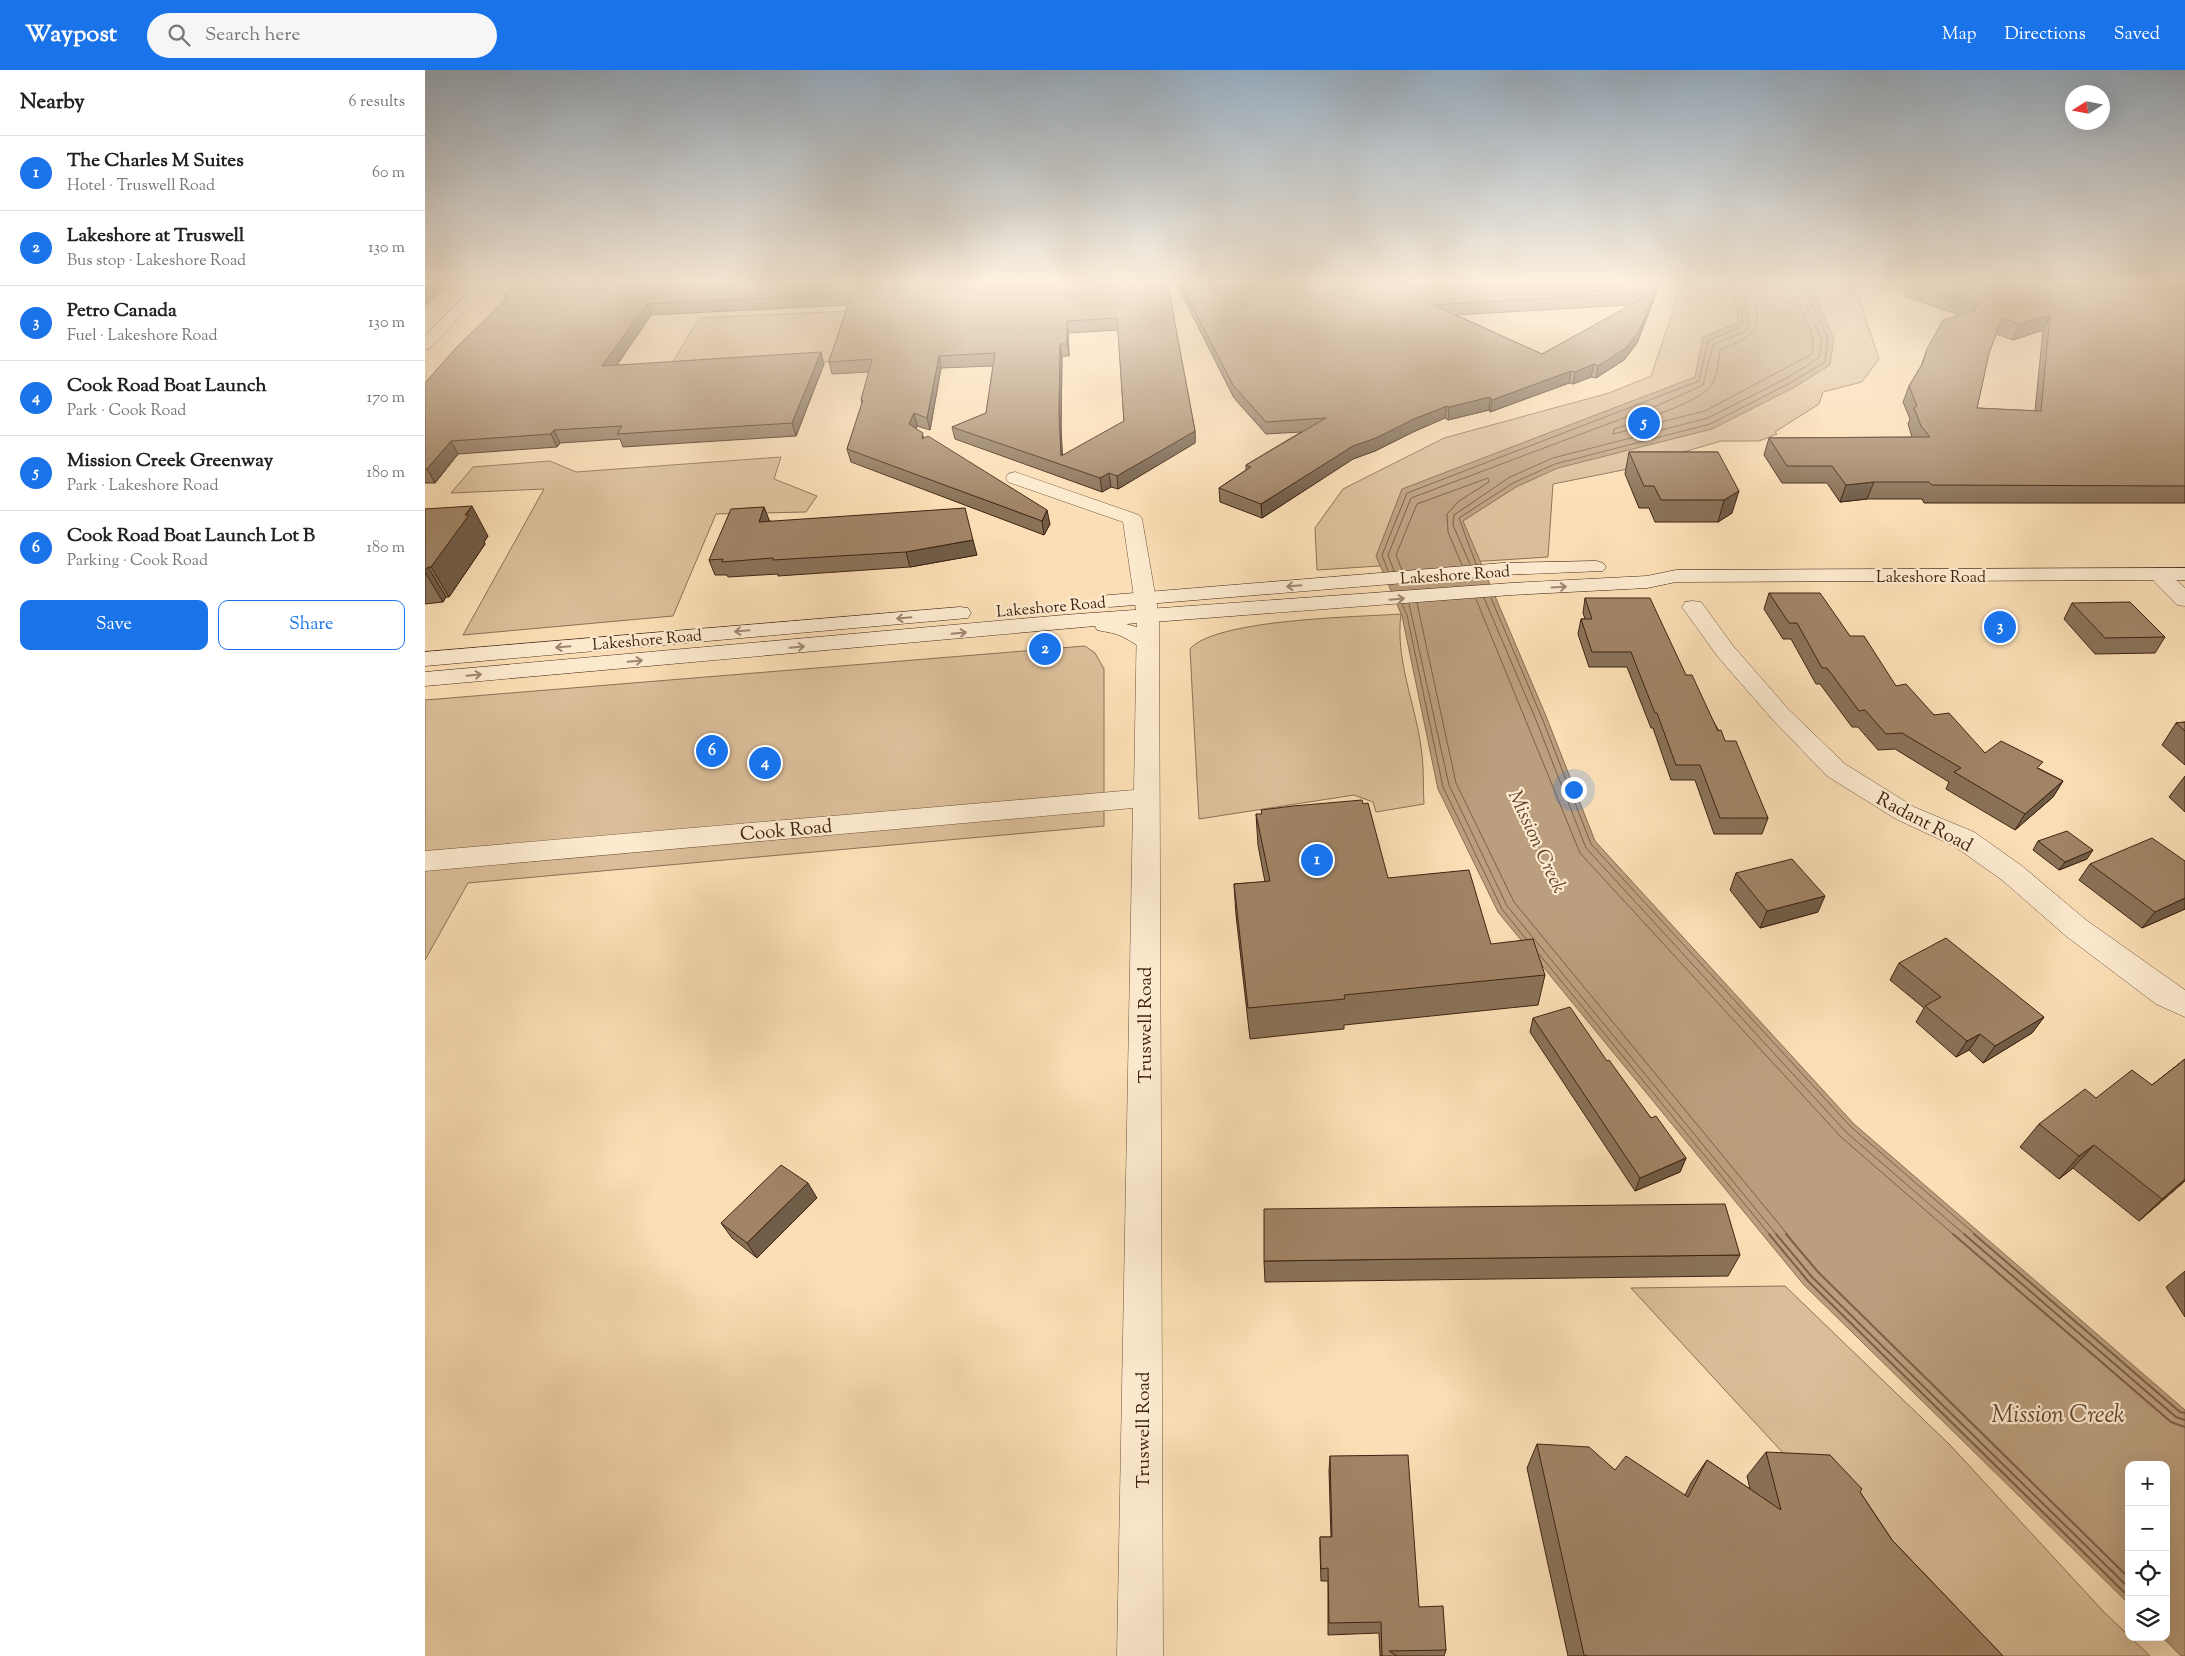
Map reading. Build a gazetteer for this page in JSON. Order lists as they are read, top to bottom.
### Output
{
  "streets": {
    "main road": [
      "Lakeshore Road",
      "Radant Road",
      "Cook Road",
      "Truswell Road"
    ]
  },
  "crossings": [
    ["Lakeshore Road", "Truswell Road"],
    ["Cook Road", "Truswell Road"]
  ],
  "water": ["Mission Creek"],
  "north": "left",
  "page": {
    "header": "Waypost",
    "search": "Search here",
    "nav": ["Map", "Directions", "Saved"],
    "heading": ["Nearby", "6 results"],
    "list": [
      {
        "mark": "1",
        "name": "The Charles M Suites",
        "note": "Hotel · Truswell Road",
        "value": "60 m"
      },
      {
        "mark": "2",
        "name": "Lakeshore at Truswell",
        "note": "Bus stop · Lakeshore Road",
        "value": "130 m"
      },
      {
        "mark": "3",
        "name": "Petro Canada",
        "note": "Fuel · Lakeshore Road",
        "value": "130 m"
      },
      {
        "mark": "4",
        "name": "Cook Road Boat Launch",
        "note": "Park · Cook Road",
        "value": "170 m"
      },
      {
        "mark": "5",
        "name": "Mission Creek Greenway",
        "note": "Park · Lakeshore Road",
        "value": "180 m"
      },
      {
        "mark": "6",
        "name": "Cook Road Boat Launch Lot B",
        "note": "Parking · Cook Road",
        "value": "180 m"
      }
    ],
    "pins": [
      "5",
      "3",
      "2",
      "6",
      "4",
      "1"
    ],
    "buttons": ["Save", "Share"],
    "map_buttons": ["+", "−"]
  }
}
